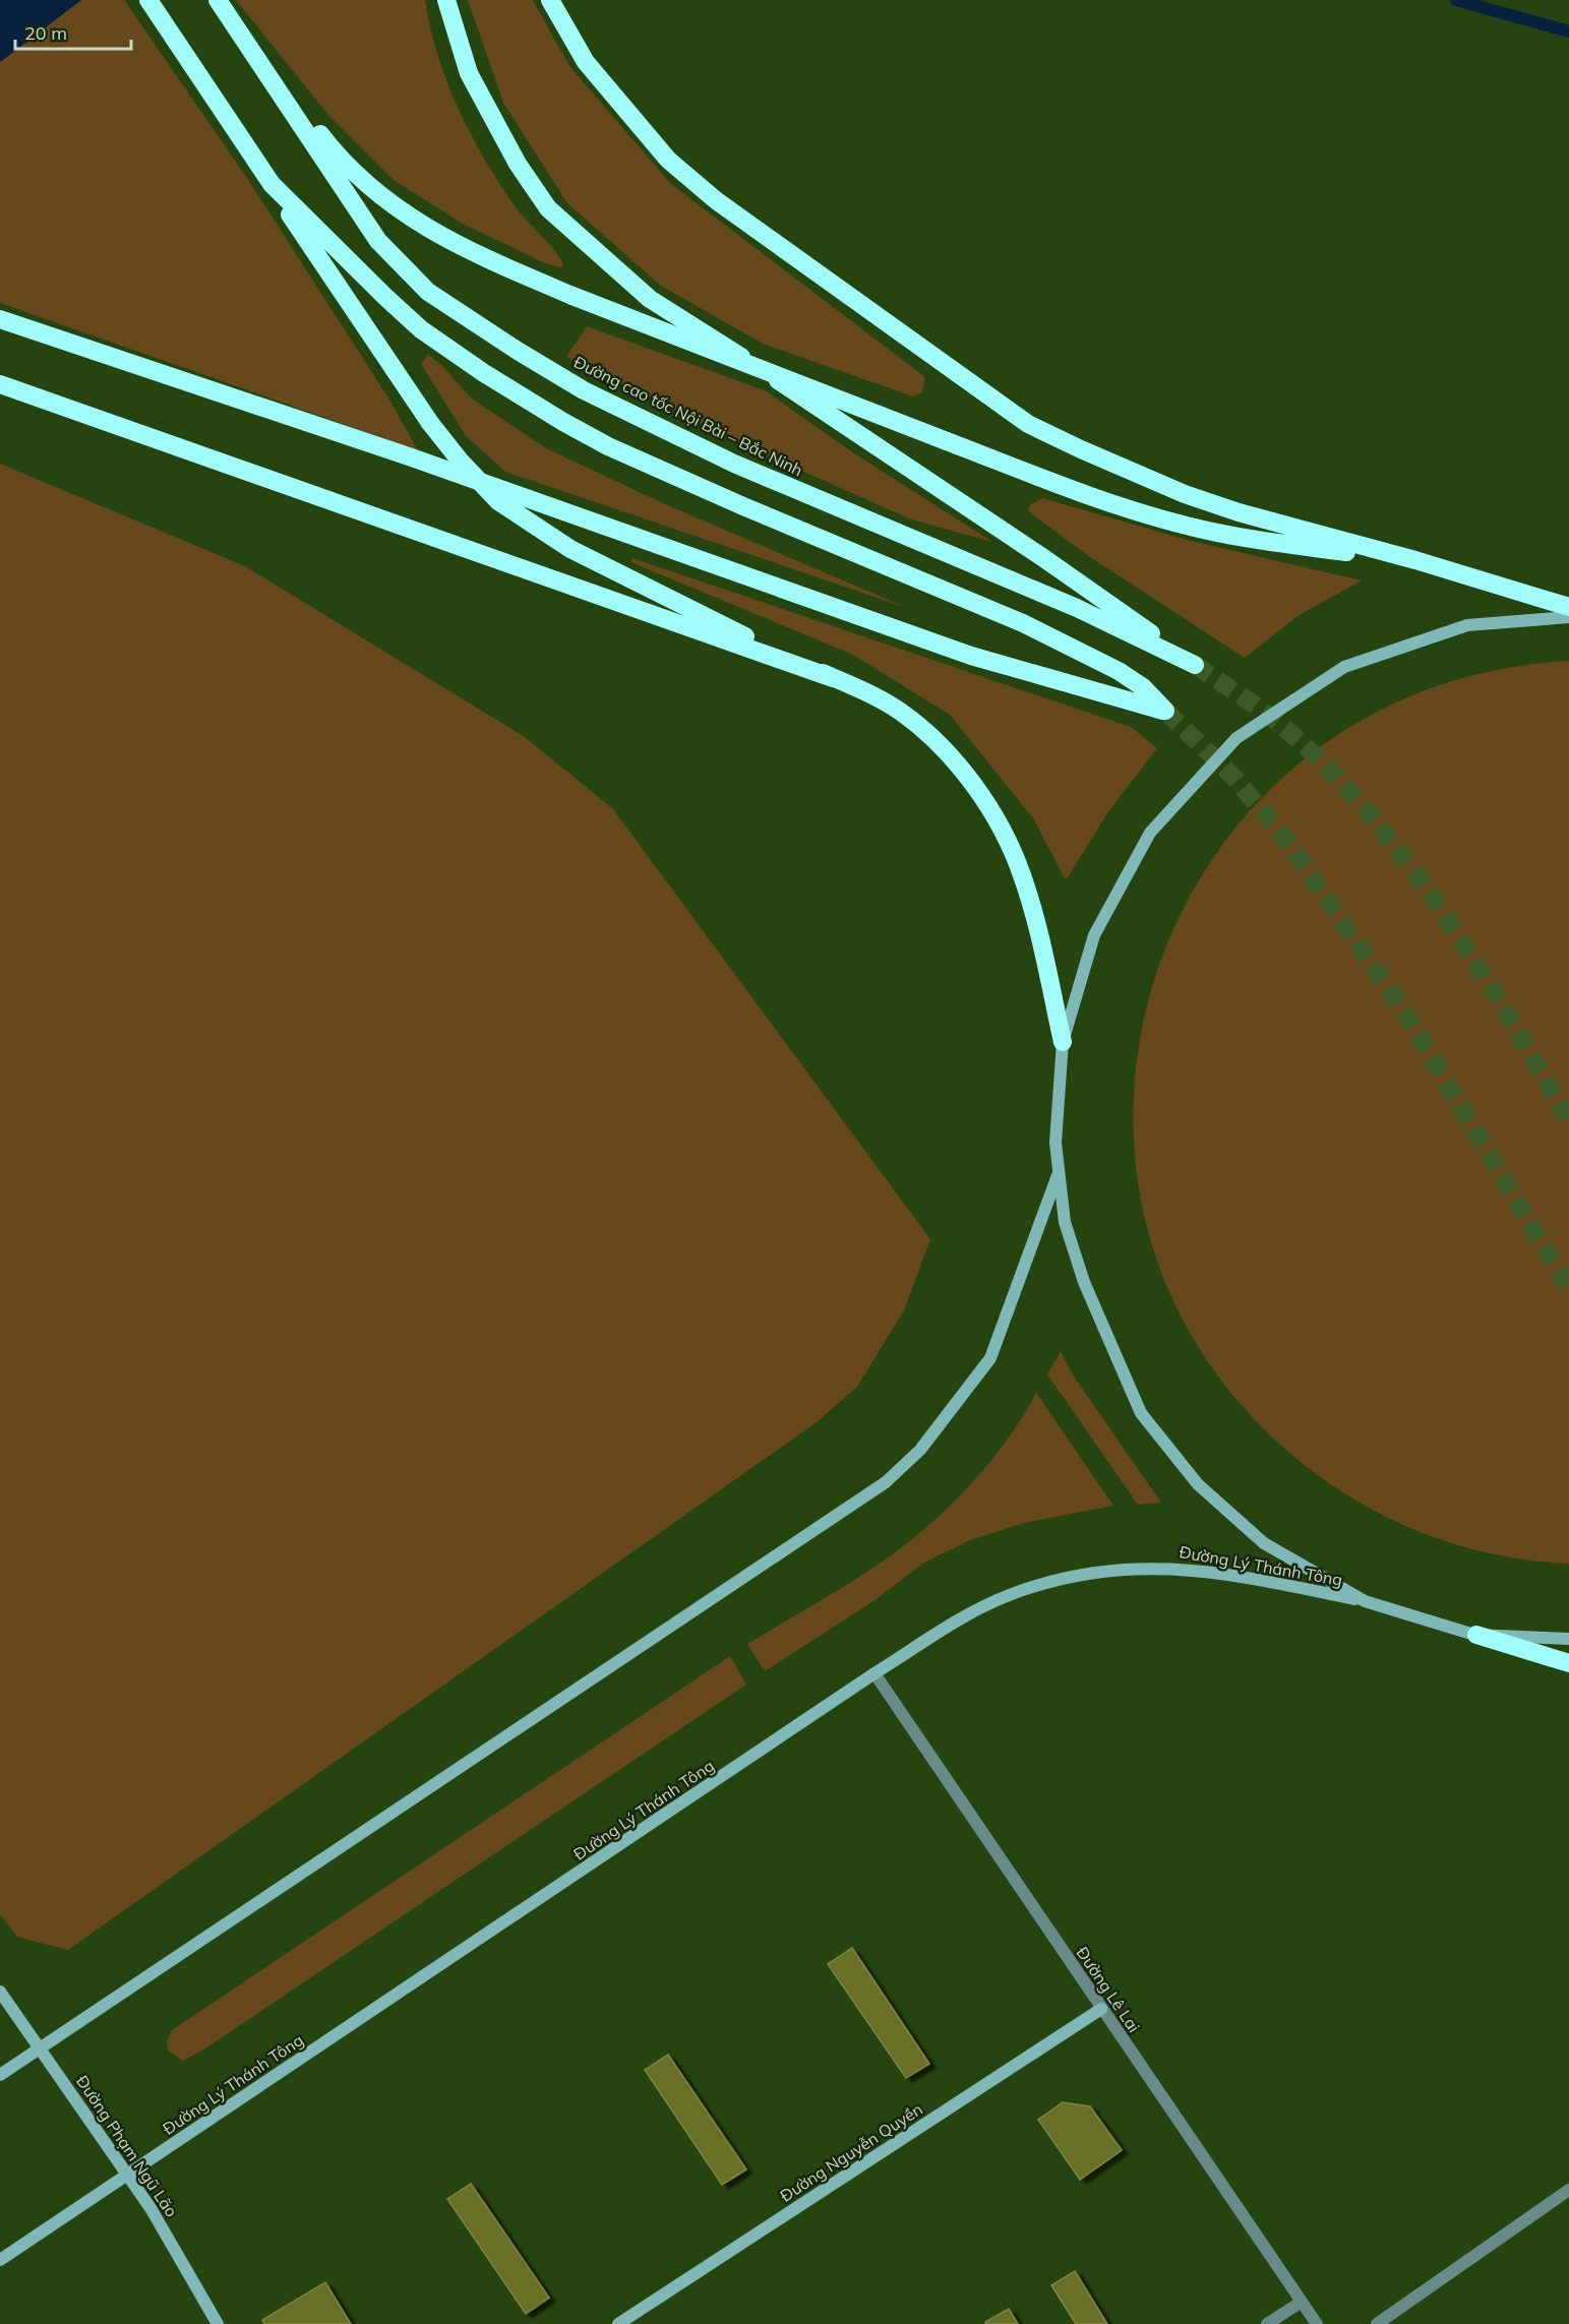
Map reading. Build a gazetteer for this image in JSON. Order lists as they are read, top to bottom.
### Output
{
  "streets": {
    "highway": ["Đường cao tốc Nội Bài – Bắc Ninh"],
    "main road": ["Đường Lý Thánh Tông", "Đường Phạm Ngũ Lão", "Đường Nguyễn Quyền"],
    "street": ["Đường Lê Lai"]
  },
  "crossings": [
    ["Đường Lý Thánh Tông", "Đường Lê Lai"],
    ["Đường Lý Thánh Tông", "Đường Phạm Ngũ Lão"],
    ["Đường Lê Lai", "Đường Nguyễn Quyền"]
  ],
  "scale_bar": "20 m"
}
